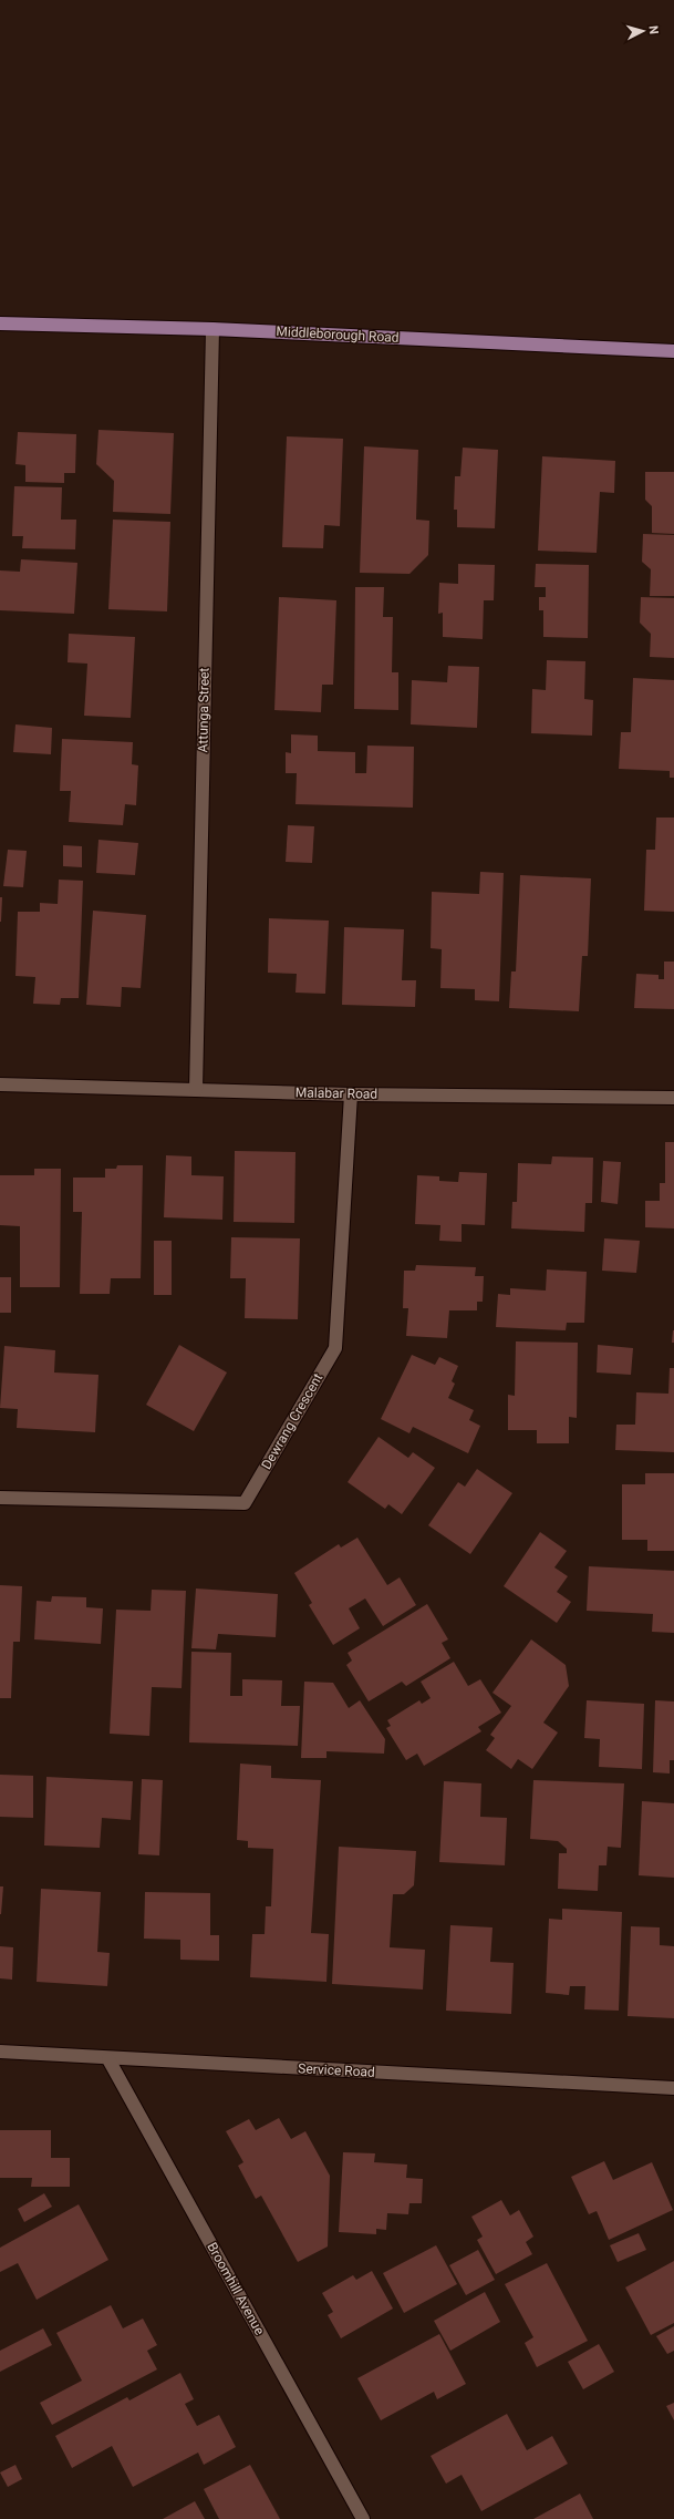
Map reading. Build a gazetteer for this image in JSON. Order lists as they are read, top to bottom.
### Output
{
  "streets": {
    "main road": ["Middleborough Road"],
    "street": [
      "Attunga Street",
      "Malabar Road",
      "Dewrang Crescent",
      "Service Road",
      "Broomhill Avenue"
    ]
  },
  "crossings": [
    ["Middleborough Road", "Attunga Street"],
    ["Attunga Street", "Malabar Road"],
    ["Malabar Road", "Dewrang Crescent"],
    ["Service Road", "Broomhill Avenue"]
  ],
  "north": "right"
}
